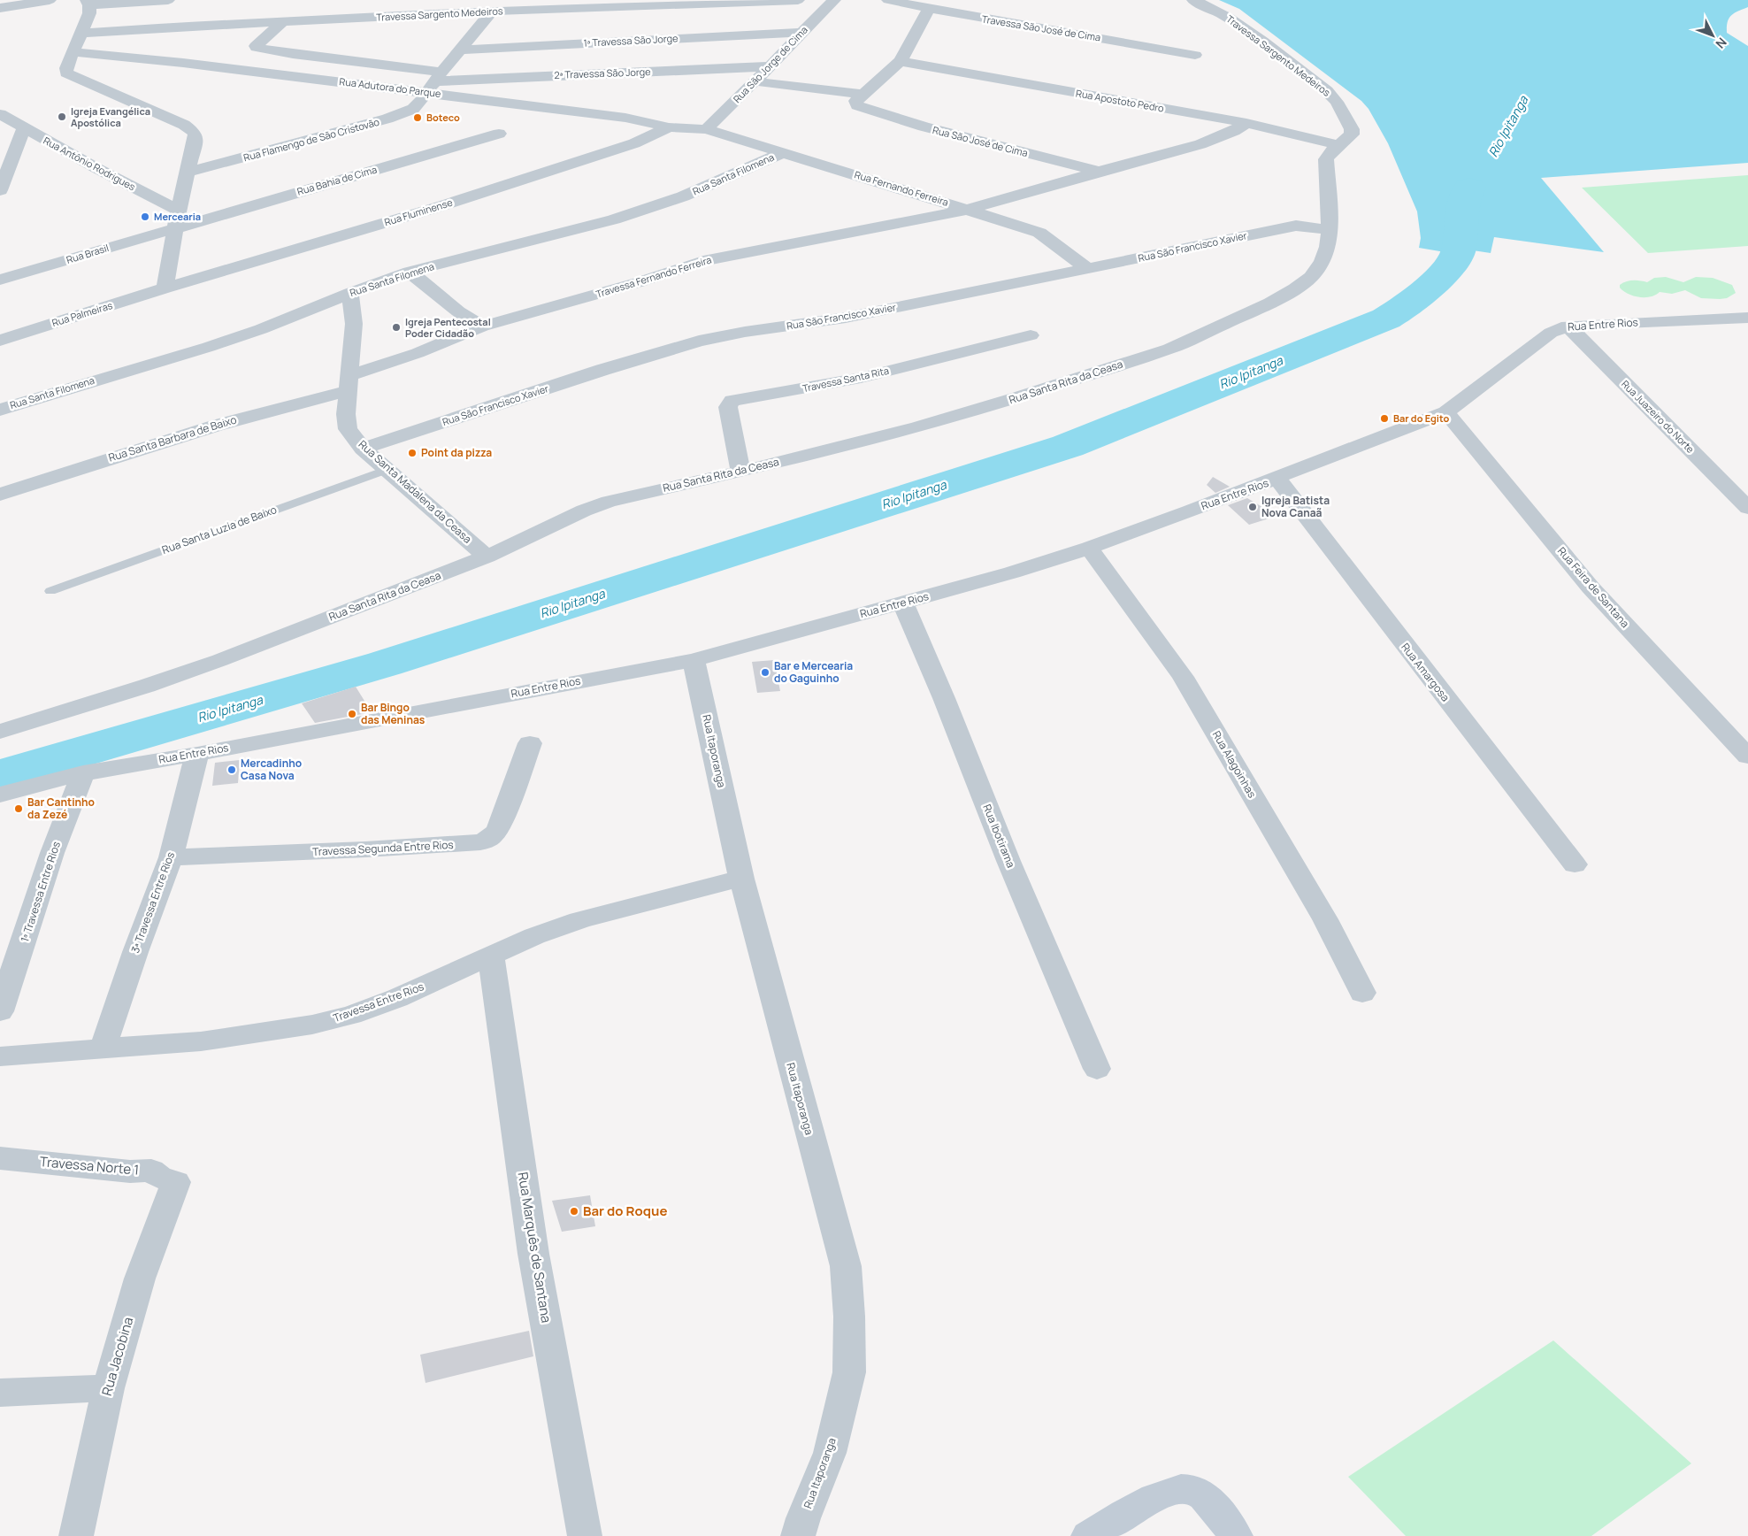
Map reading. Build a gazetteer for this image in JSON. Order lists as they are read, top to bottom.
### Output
{
  "streets": {
    "street": [
      "Travessa Sargento Medeiros",
      "Travessa São José de Cima",
      "1ª Travessa São Jorge",
      "Rua São Jorge de Cima",
      "2ª Travessa São Jorge",
      "Rua Adutora do Parque",
      "Rua Apostoto Pedro",
      "Rua Flamengo de São Cristovão",
      "Rua São José de Cima",
      "Rua Antônio Rodrigues",
      "Rua Santa Filomena",
      "Rua Bahia de Cima",
      "Rua Fernando Ferreira",
      "Rua Fluminense",
      "Rua São Francisco Xavier",
      "Rua Brasil",
      "Travessa Fernando Ferreira",
      "Rua Palmeiras",
      "Rua Entre Rios",
      "Travessa Santa Rita",
      "Rua Santa Rita da Ceasa",
      "Rua Juazeiro do Norte",
      "Rua Santa Barbara de Baixo",
      "Rua Santa Madalena da Ceasa",
      "Rua Feira de Santana",
      "Rua Amargosa",
      "Rua Itaporanga",
      "Rua Alagoinhas",
      "Rua Ibotirama",
      "Travessa Segunda Entre Rios",
      "1ª Travessa Entre Rios",
      "3ª Travessa Entre Rios",
      "Travessa Entre Rios",
      "Travessa Norte 1",
      "Rua Marquês de Santana",
      "Rua Jacobina"
    ],
    "lane": ["Rua Santa Luzia de Baixo"]
  },
  "crossings": [
    ["Travessa Sargento Medeiros", "Rua Apostoto Pedro"],
    ["Travessa Sargento Medeiros", "Rua Flamengo de São Cristovão"],
    ["Travessa Sargento Medeiros", "Rua Santa Rita da Ceasa"],
    ["1ª Travessa São Jorge", "Rua São Jorge de Cima"],
    ["1ª Travessa São Jorge", "Rua Flamengo de São Cristovão"],
    ["Rua São Jorge de Cima", "2ª Travessa São Jorge"],
    ["Rua São Jorge de Cima", "Rua Adutora do Parque"],
    ["Rua São Jorge de Cima", "Rua São José de Cima"],
    ["Rua São Jorge de Cima", "Rua Fernando Ferreira"],
    ["2ª Travessa São Jorge", "Rua Adutora do Parque"],
    ["2ª Travessa São Jorge", "Rua Flamengo de São Cristovão"],
    ["Rua Adutora do Parque", "Rua Flamengo de São Cristovão"],
    ["Rua Adutora do Parque", "Rua Fernando Ferreira"],
    ["Rua Adutora do Parque", "Rua Fluminense"],
    ["Rua Apostoto Pedro", "Rua São José de Cima"],
    ["Rua Apostoto Pedro", "Rua Santa Rita da Ceasa"],
    ["Rua São José de Cima", "Rua Fernando Ferreira"],
    ["Rua São José de Cima", "Travessa Fernando Ferreira"],
    ["Rua Antônio Rodrigues", "Rua Bahia de Cima"],
    ["Rua Antônio Rodrigues", "Rua Brasil"],
    ["Rua Santa Filomena", "Rua Fernando Ferreira"],
    ["Rua Santa Filomena", "Rua Santa Madalena da Ceasa"],
    ["Rua Bahia de Cima", "Rua Brasil"],
    ["Rua Fernando Ferreira", "Rua São Francisco Xavier"],
    ["Rua Fernando Ferreira", "Travessa Fernando Ferreira"],
    ["Rua Fluminense", "Rua Palmeiras"],
    ["Rua São Francisco Xavier", "Rua Santa Rita da Ceasa"],
    ["Rua São Francisco Xavier", "Rua Santa Madalena da Ceasa"],
    ["Travessa Fernando Ferreira", "Rua Santa Barbara de Baixo"],
    ["Travessa Fernando Ferreira", "Rua Santa Madalena da Ceasa"],
    ["Rua Entre Rios", "Rua Juazeiro do Norte"],
    ["Rua Entre Rios", "Rua Feira de Santana"],
    ["Rua Entre Rios", "Rua Amargosa"],
    ["Rua Entre Rios", "Rua Itaporanga"],
    ["Rua Entre Rios", "Rua Alagoinhas"],
    ["Rua Entre Rios", "Rua Ibotirama"],
    ["Rua Entre Rios", "1ª Travessa Entre Rios"],
    ["Rua Entre Rios", "3ª Travessa Entre Rios"],
    ["Travessa Santa Rita", "Rua Santa Rita da Ceasa"],
    ["Rua Santa Rita da Ceasa", "Rua Santa Madalena da Ceasa"],
    ["Rua Santa Barbara de Baixo", "Rua Santa Madalena da Ceasa"],
    ["Rua Santa Madalena da Ceasa", "Rua Santa Luzia de Baixo"],
    ["Rua Itaporanga", "Travessa Entre Rios"],
    ["Travessa Segunda Entre Rios", "3ª Travessa Entre Rios"],
    ["3ª Travessa Entre Rios", "Travessa Entre Rios"],
    ["Travessa Entre Rios", "Rua Marquês de Santana"],
    ["Travessa Norte 1", "Rua Jacobina"]
  ],
  "water": ["Rio Ipitanga"],
  "places": [
    "Igreja Evangélica Apostólica",
    "Boteco",
    "Mercearia",
    "Igreja Pentecostal Poder Cidadão",
    "Bar do Egito",
    "Point da pizza",
    "Igreja Batista Nova Canaã",
    "Bar e Mercearia do Gaguinho",
    "Bar Bingo das Meninas",
    "Mercadinho Casa Nova",
    "Bar Cantinho da Zezé",
    "Bar do Roque"
  ],
  "north": "bottom right"
}
